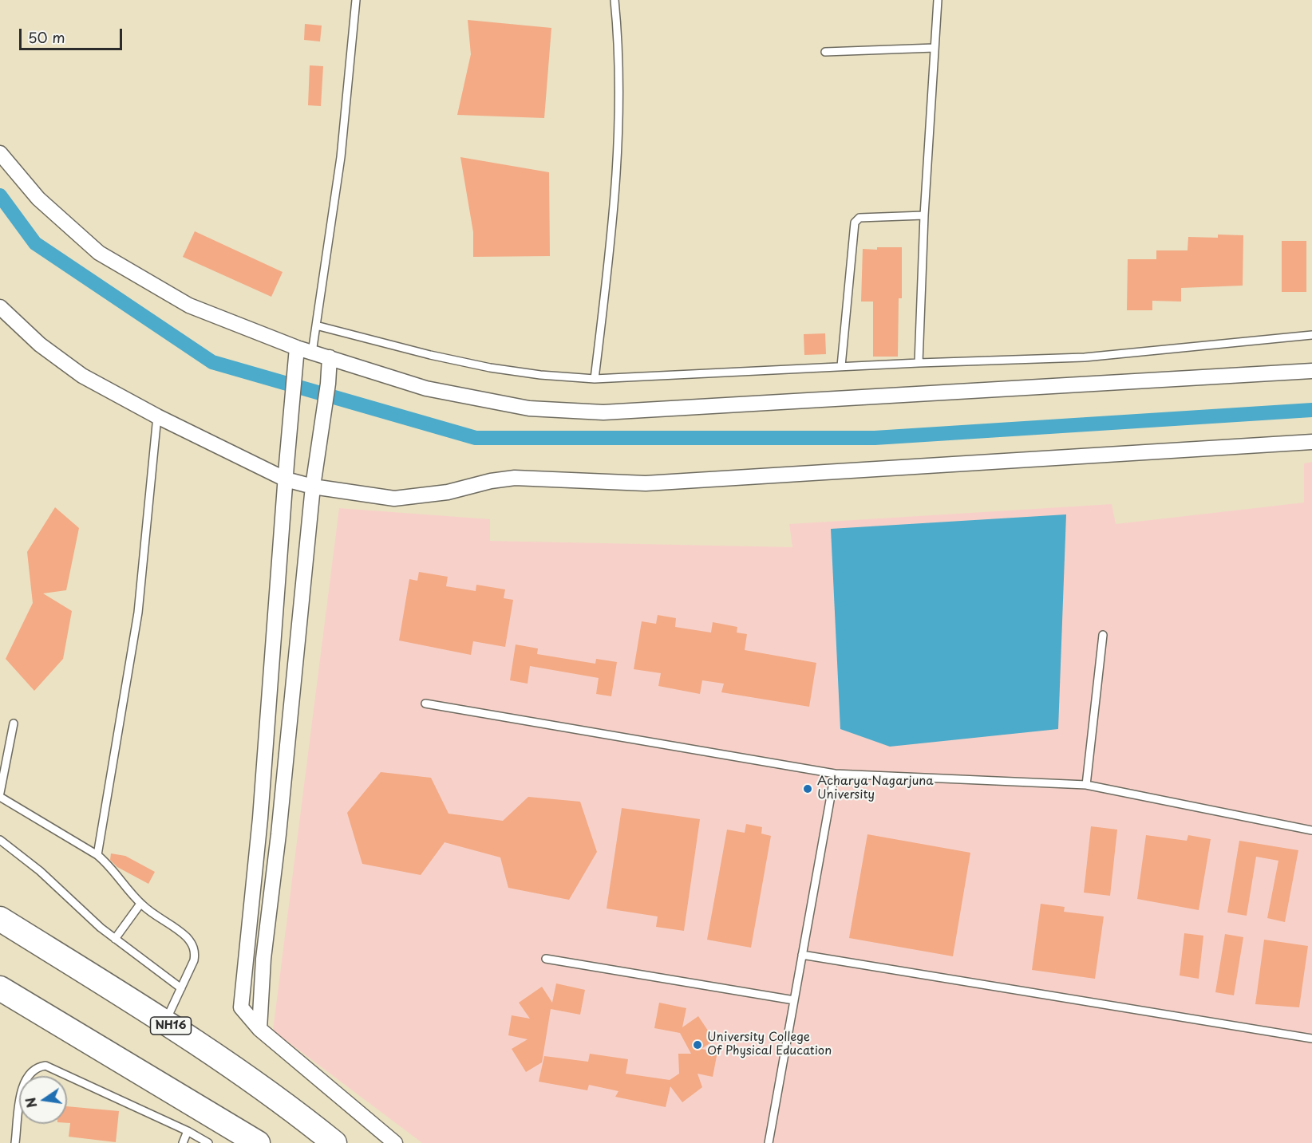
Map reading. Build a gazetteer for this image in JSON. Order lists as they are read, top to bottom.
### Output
{
  "streets": {
    "highway": ["NH16"]
  },
  "places": ["Acharya Nagarjuna University", "University College Of Physical Education"],
  "scale_bar": "50 m",
  "north": "left"
}
